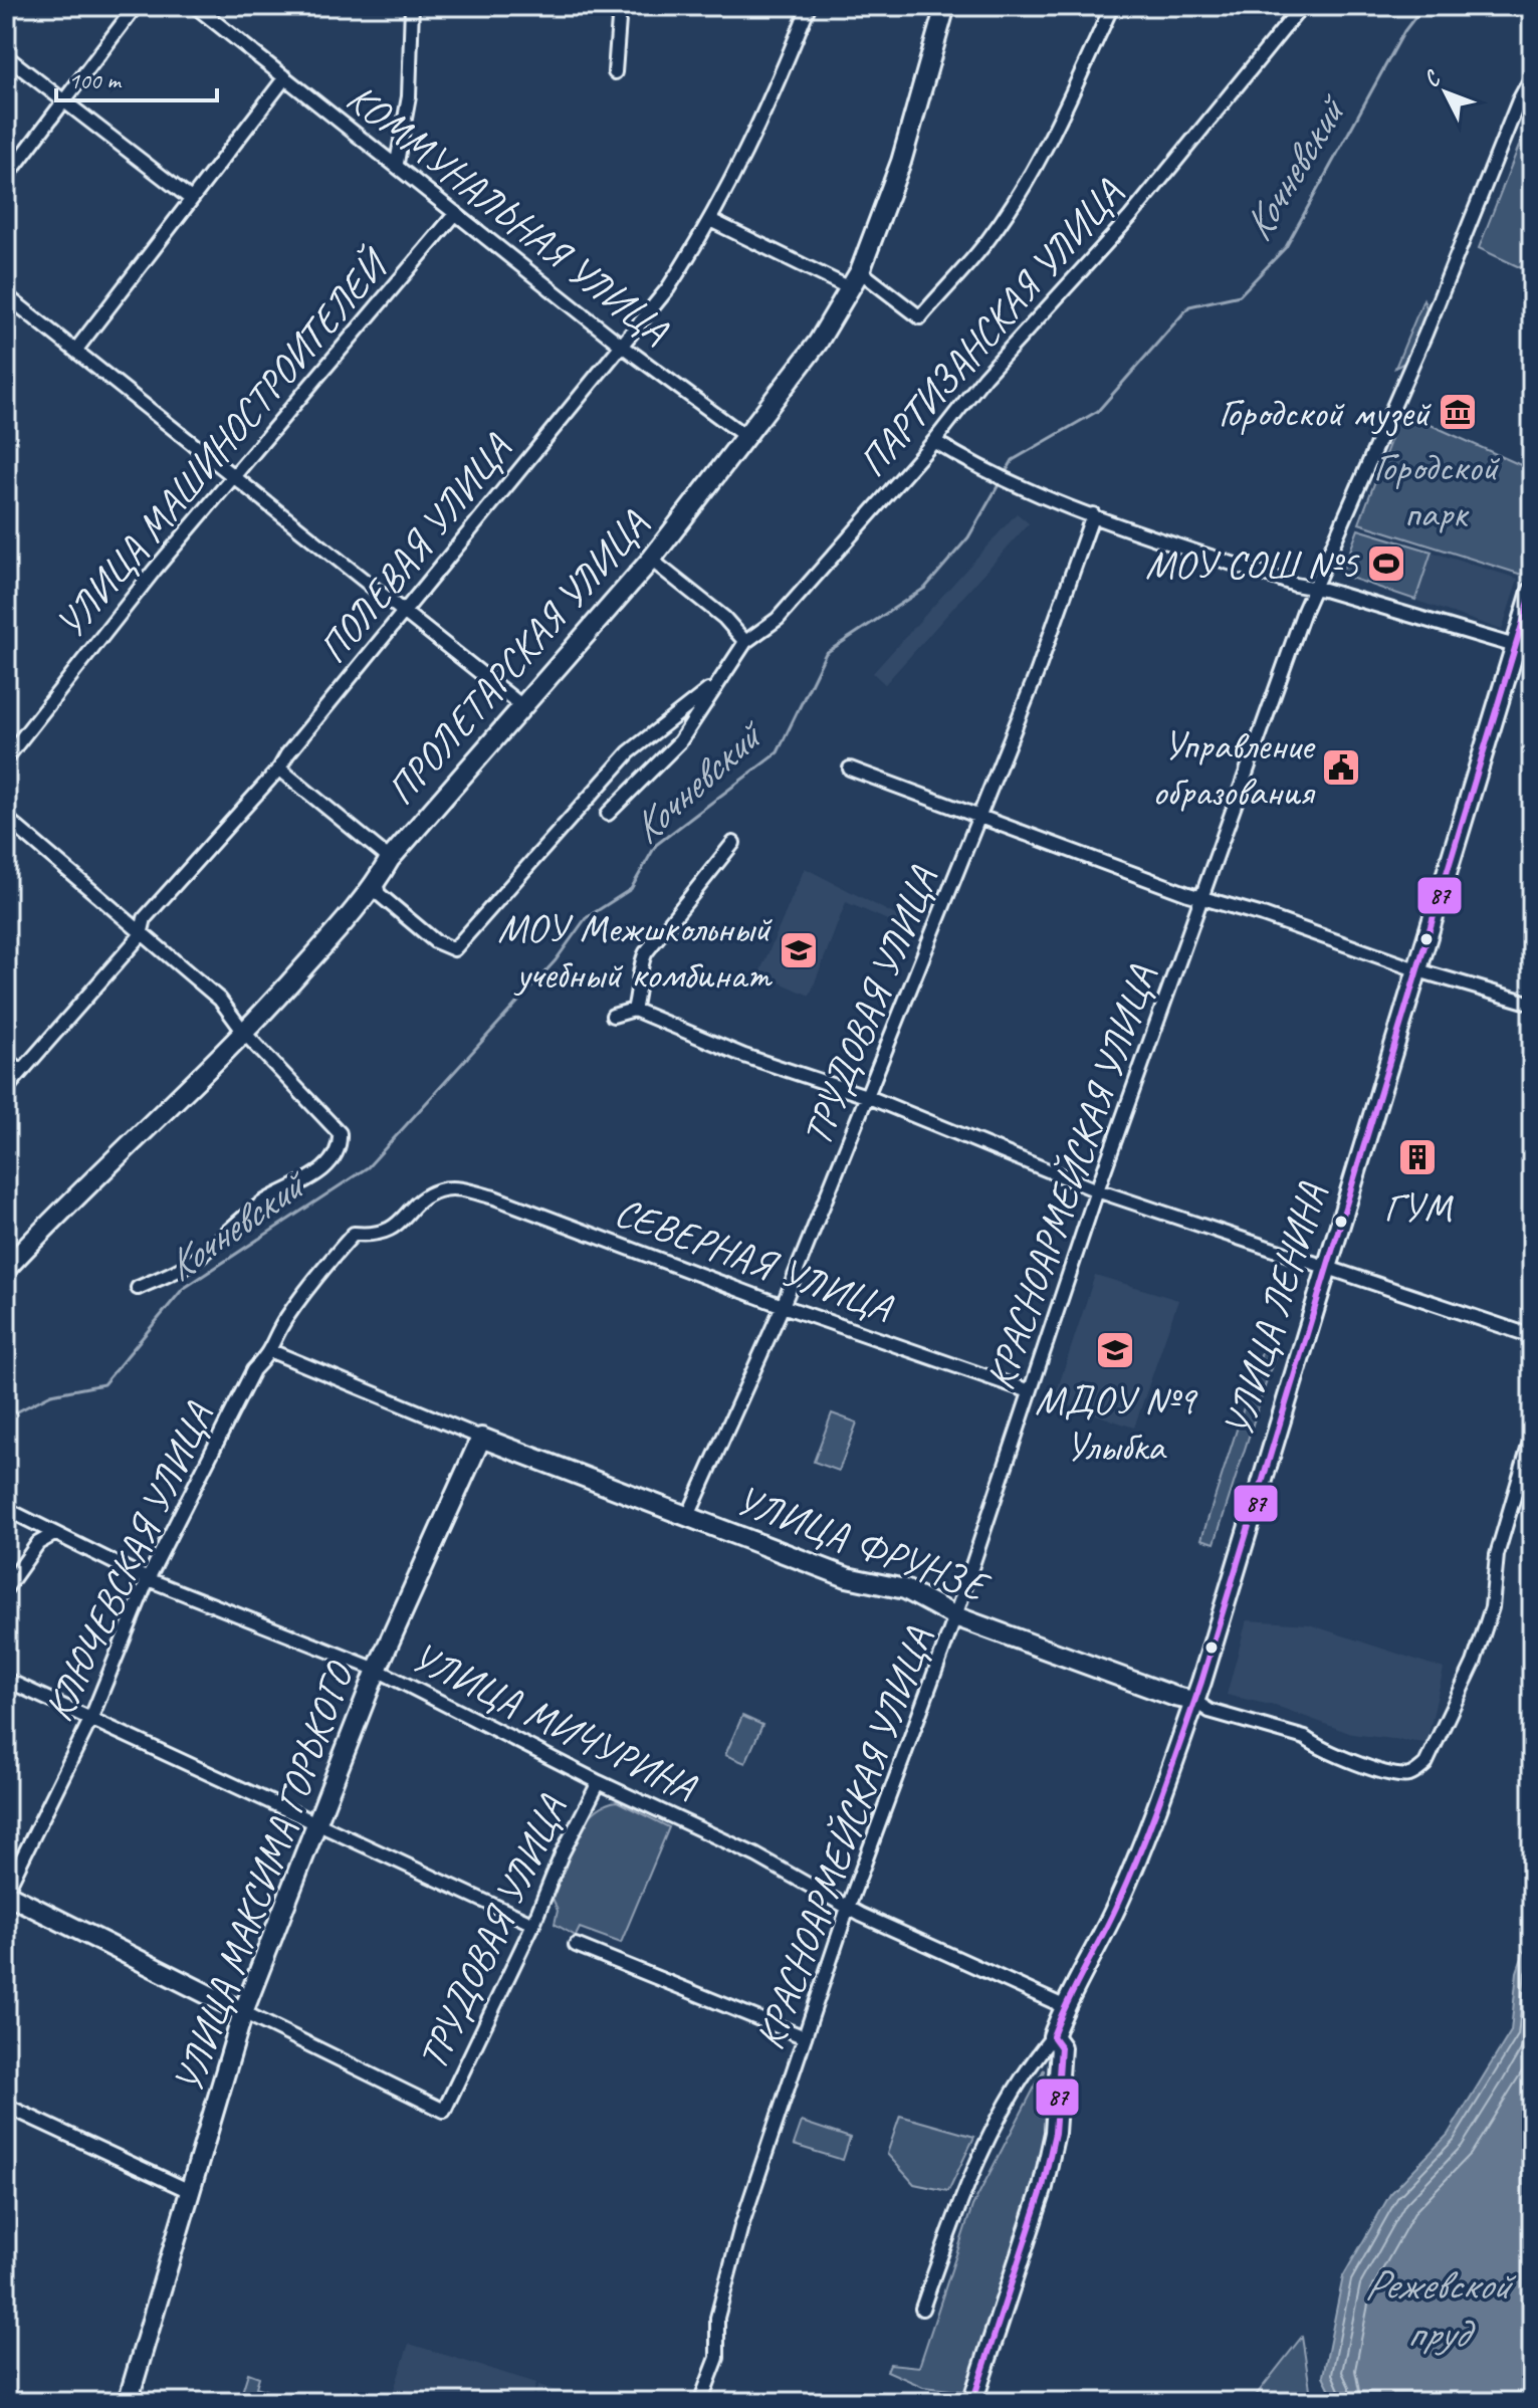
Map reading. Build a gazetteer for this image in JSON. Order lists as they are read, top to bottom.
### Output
{
  "streets": {
    "street": [
      "КОММУНАЛЬНАЯ УЛИЦА",
      "ПАРТИЗАНСКАЯ УЛИЦА",
      "УЛИЦА МАШИНОСТРОИТЕЛЕЙ",
      "ПОЛЕВАЯ УЛИЦА",
      "ПРОЛЕТАРСКАЯ УЛИЦА",
      "ТРУДОВАЯ УЛИЦА",
      "КРАСНОАРМЕЙСКАЯ УЛИЦА",
      "СЕВЕРНАЯ УЛИЦА",
      "УЛИЦА ЛЕНИНА",
      "УЛИЦА ФРУНЗЕ",
      "КЛЮЧЕВСКАЯ УЛИЦА",
      "УЛИЦА МИЧУРИНА",
      "УЛИЦА МАКСИМА ГОРЬКОГО"
    ]
  },
  "crossings": [
    ["КОММУНАЛЬНАЯ УЛИЦА", "УЛИЦА МАШИНОСТРОИТЕЛЕЙ"],
    ["КОММУНАЛЬНАЯ УЛИЦА", "ПОЛЕВАЯ УЛИЦА"],
    ["КОММУНАЛЬНАЯ УЛИЦА", "ПРОЛЕТАРСКАЯ УЛИЦА"],
    ["ПАРТИЗАНСКАЯ УЛИЦА", "ПРОЛЕТАРСКАЯ УЛИЦА"],
    ["ТРУДОВАЯ УЛИЦА", "СЕВЕРНАЯ УЛИЦА"],
    ["ТРУДОВАЯ УЛИЦА", "УЛИЦА ФРУНЗЕ"],
    ["ТРУДОВАЯ УЛИЦА", "УЛИЦА МИЧУРИНА"],
    ["ТРУДОВАЯ УЛИЦА", "УЛИЦА МАКСИМА ГОРЬКОГО"],
    ["КРАСНОАРМЕЙСКАЯ УЛИЦА", "СЕВЕРНАЯ УЛИЦА"],
    ["КРАСНОАРМЕЙСКАЯ УЛИЦА", "УЛИЦА ФРУНЗЕ"],
    ["КРАСНОАРМЕЙСКАЯ УЛИЦА", "УЛИЦА МИЧУРИНА"],
    ["СЕВЕРНАЯ УЛИЦА", "КЛЮЧЕВСКАЯ УЛИЦА"],
    ["УЛИЦА ЛЕНИНА", "УЛИЦА ФРУНЗЕ"],
    ["УЛИЦА ЛЕНИНА", "УЛИЦА МИЧУРИНА"],
    ["УЛИЦА ФРУНЗЕ", "КЛЮЧЕВСКАЯ УЛИЦА"],
    ["УЛИЦА ФРУНЗЕ", "УЛИЦА МАКСИМА ГОРЬКОГО"],
    ["КЛЮЧЕВСКАЯ УЛИЦА", "УЛИЦА МИЧУРИНА"],
    ["УЛИЦА МИЧУРИНА", "УЛИЦА МАКСИМА ГОРЬКОГО"]
  ],
  "water": ["Кочневский", "Режевской пруд"],
  "parks": ["Городской парк"],
  "places": {
    "museum": ["Городской музей"],
    "sports": ["МОУ СОШ №5"],
    "public building": ["Управление образования"],
    "school or university": ["МОУ Межшкольный учебный комбинат", "МДОУ №9 Улыбка"],
    "building": ["ГУМ"]
  },
  "lines": ["transit line 87"],
  "scale_bar": "100 m",
  "north": "top left"
}
